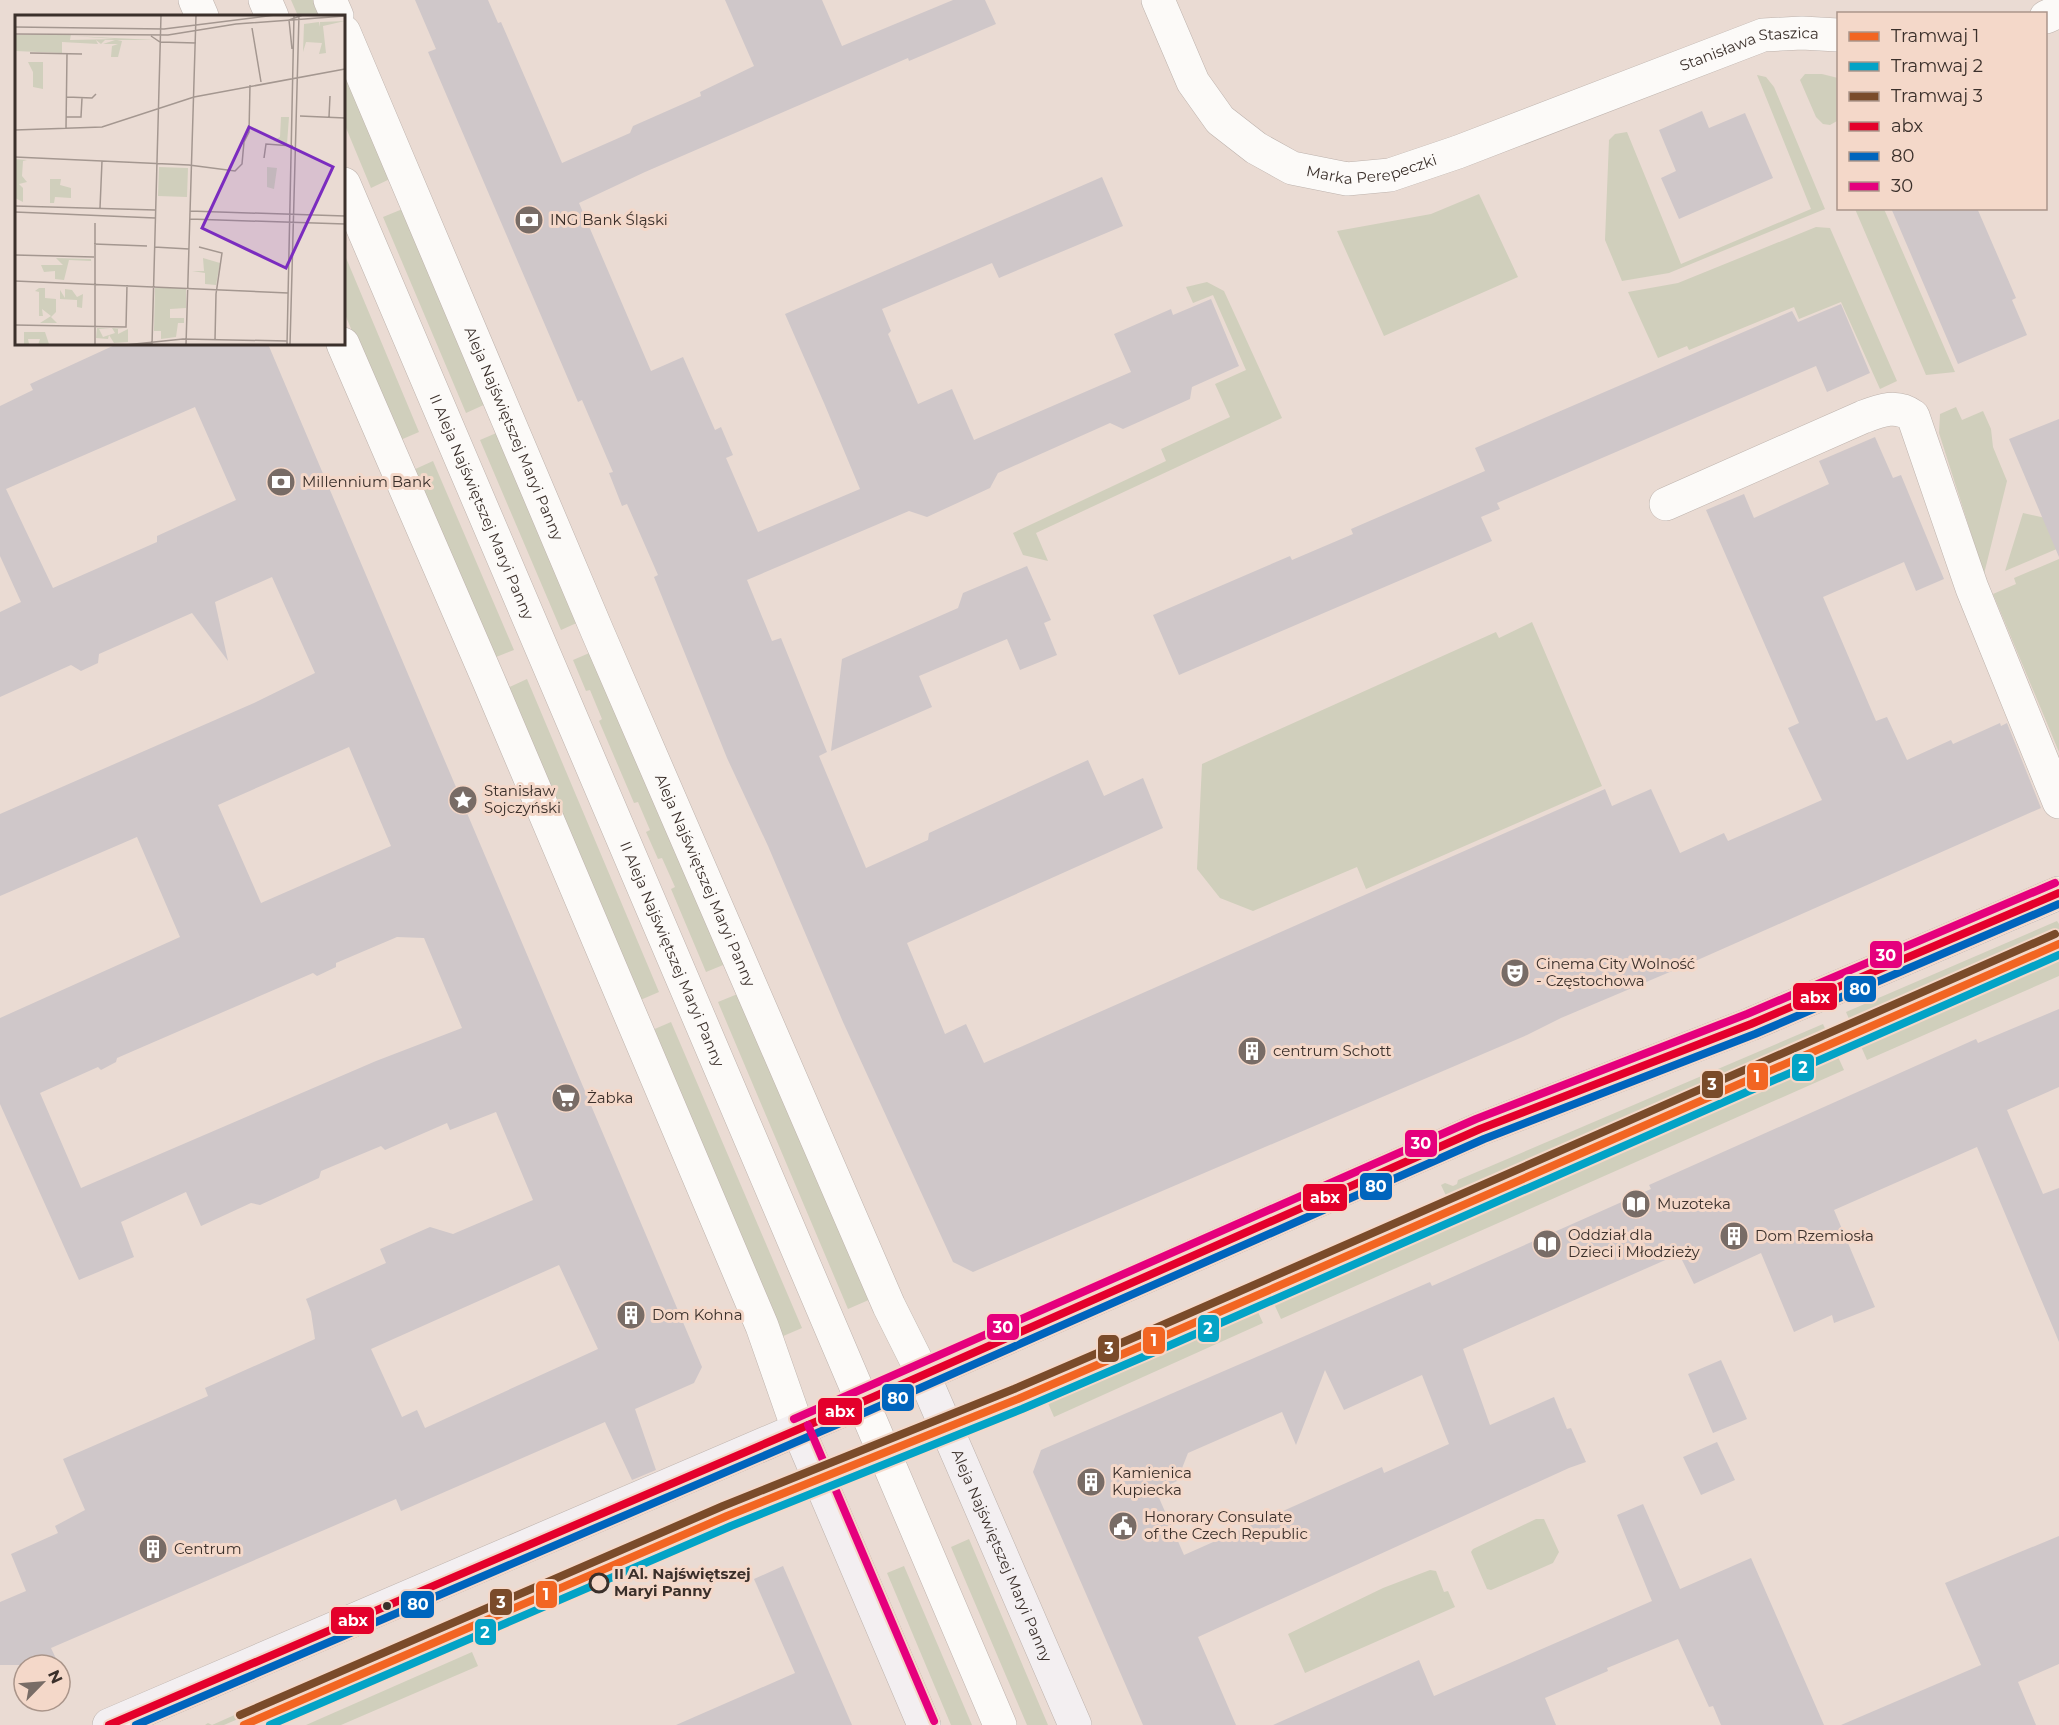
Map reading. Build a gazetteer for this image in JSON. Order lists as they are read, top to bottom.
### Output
{
  "streets": {
    "street": [
      "Stanisława Staszica",
      "Marka Perepeczki",
      "Aleja Najświętszej Maryi Panny",
      "II Aleja Najświętszej Maryi Panny"
    ]
  },
  "crossings": [
    ["Stanisława Staszica", "Marka Perepeczki"]
  ],
  "places": {
    "bank": ["ING Bank Śląski", "Millennium Bank"],
    "place": ["Stanisław Sojczyński"],
    "theatre": ["Cinema City Wolność - Częstochowa"],
    "building": [
      "centrum Schott",
      "Dom Rzemiosła",
      "Dom Kohna",
      "Kamienica Kupiecka",
      "Centrum"
    ],
    "supermarket": ["Żabka"],
    "library": ["Muzoteka", "Oddział dla Dzieci i Młodzieży"],
    "public building": ["Honorary Consulate of the Czech Republic"],
    "other": ["II Al. Najświętszej Maryi Panny"]
  },
  "lines": [
    "transit line 30",
    "transit line abx",
    "transit line 80",
    "tram line 3",
    "tram line 1",
    "tram line 2"
  ],
  "legend": [
    "Tramwaj 1",
    "Tramwaj 2",
    "Tramwaj 3",
    "abx",
    "80",
    "30"
  ],
  "north": "top right"
}
